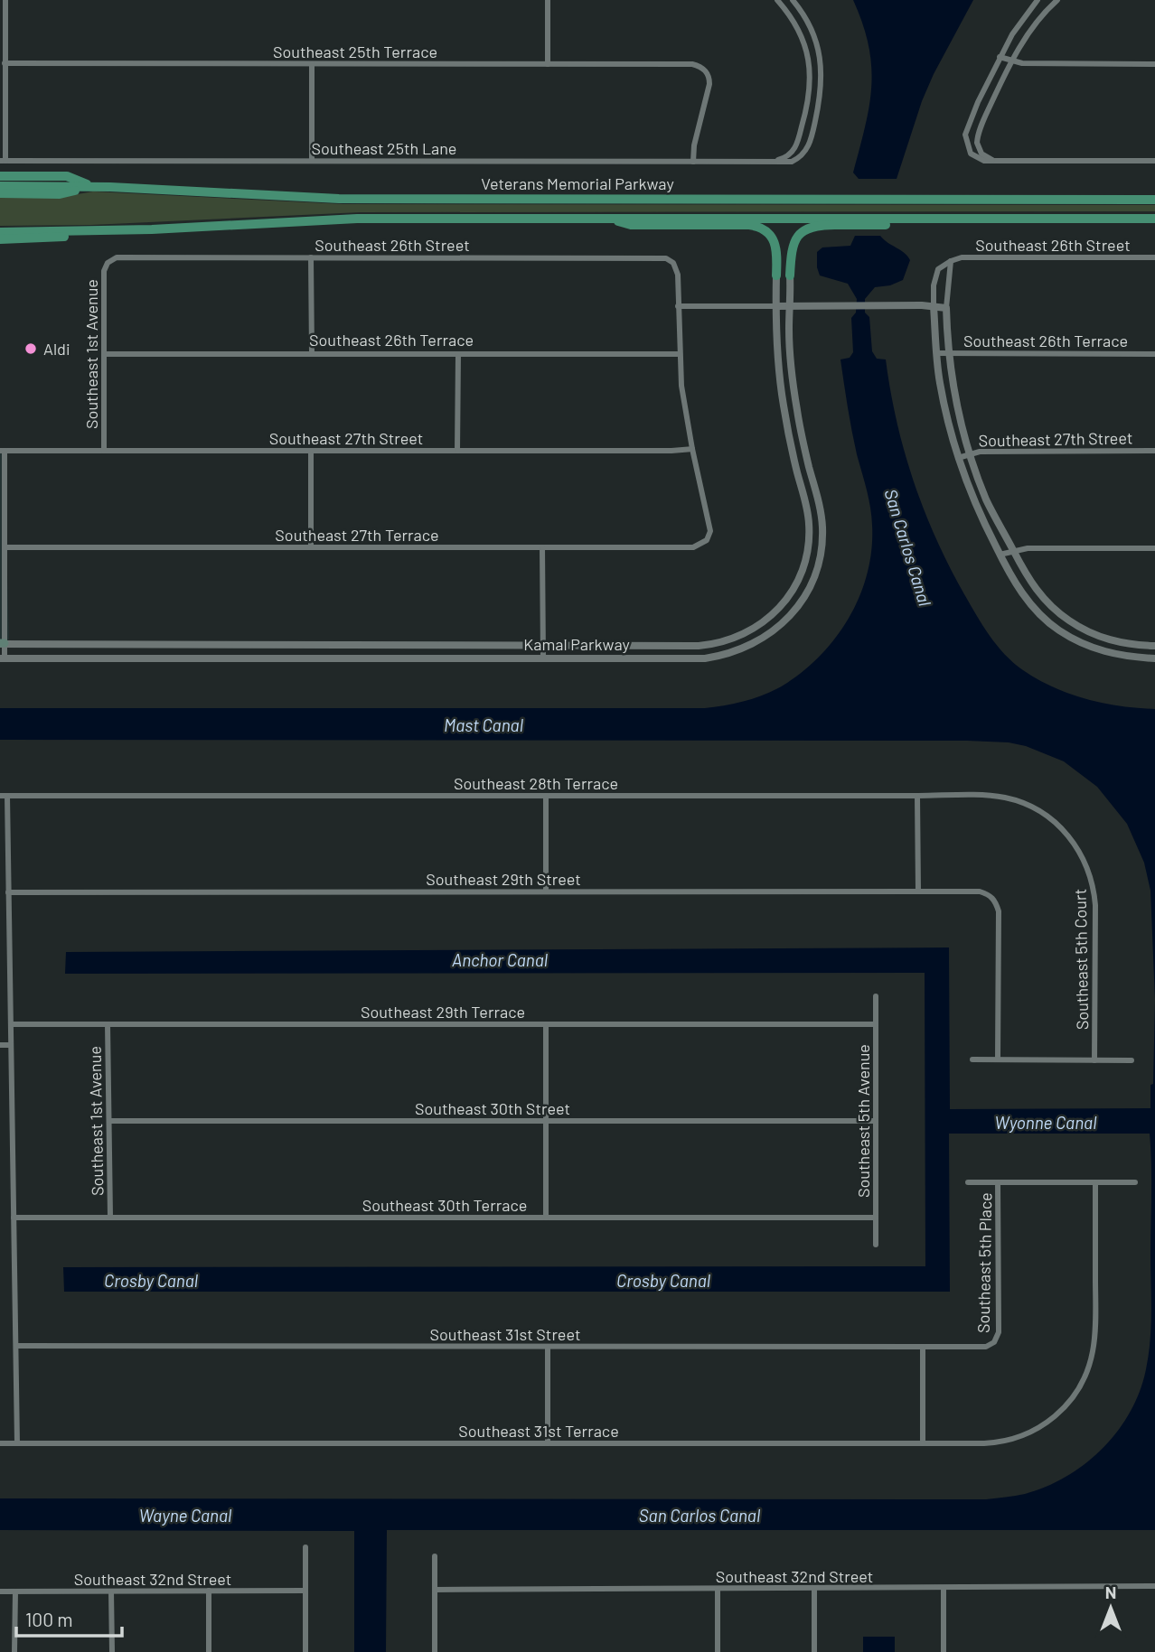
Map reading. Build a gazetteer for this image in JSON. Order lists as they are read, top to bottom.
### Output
{
  "streets": {
    "highway": ["Veterans Memorial Parkway"],
    "street": [
      "Southeast 25th Terrace",
      "Southeast 25th Lane",
      "Southeast 26th Street",
      "Southeast 26th Terrace",
      "Southeast 1st Avenue",
      "Southeast 27th Street",
      "Southeast 27th Terrace",
      "Kamal Parkway",
      "Southeast 28th Terrace",
      "Southeast 29th Street",
      "Southeast 5th Court",
      "Southeast 29th Terrace",
      "Southeast 30th Street",
      "Southeast 5th Avenue",
      "Southeast 30th Terrace",
      "Southeast 5th Place",
      "Southeast 31st Street",
      "Southeast 31st Terrace",
      "Southeast 32nd Street"
    ]
  },
  "crossings": [
    ["Southeast 25th Terrace", "Southeast 25th Lane"],
    ["Southeast 26th Street", "Southeast 1st Avenue"],
    ["Southeast 26th Terrace", "Southeast 1st Avenue"],
    ["Southeast 1st Avenue", "Southeast 27th Street"],
    ["Southeast 1st Avenue", "Southeast 29th Terrace"],
    ["Southeast 1st Avenue", "Southeast 30th Street"],
    ["Southeast 1st Avenue", "Southeast 30th Terrace"],
    ["Southeast 27th Street", "Southeast 27th Terrace"],
    ["Southeast 28th Terrace", "Southeast 5th Court"],
    ["Southeast 29th Terrace", "Southeast 5th Avenue"],
    ["Southeast 30th Street", "Southeast 5th Avenue"],
    ["Southeast 5th Avenue", "Southeast 30th Terrace"],
    ["Southeast 5th Place", "Southeast 31st Street"]
  ],
  "water": [
    "San Carlos Canal",
    "Mast Canal",
    "Anchor Canal",
    "Wyonne Canal",
    "Crosby Canal",
    "Wayne Canal"
  ],
  "places": ["Aldi"],
  "scale_bar": "100 m",
  "north": "top"
}
